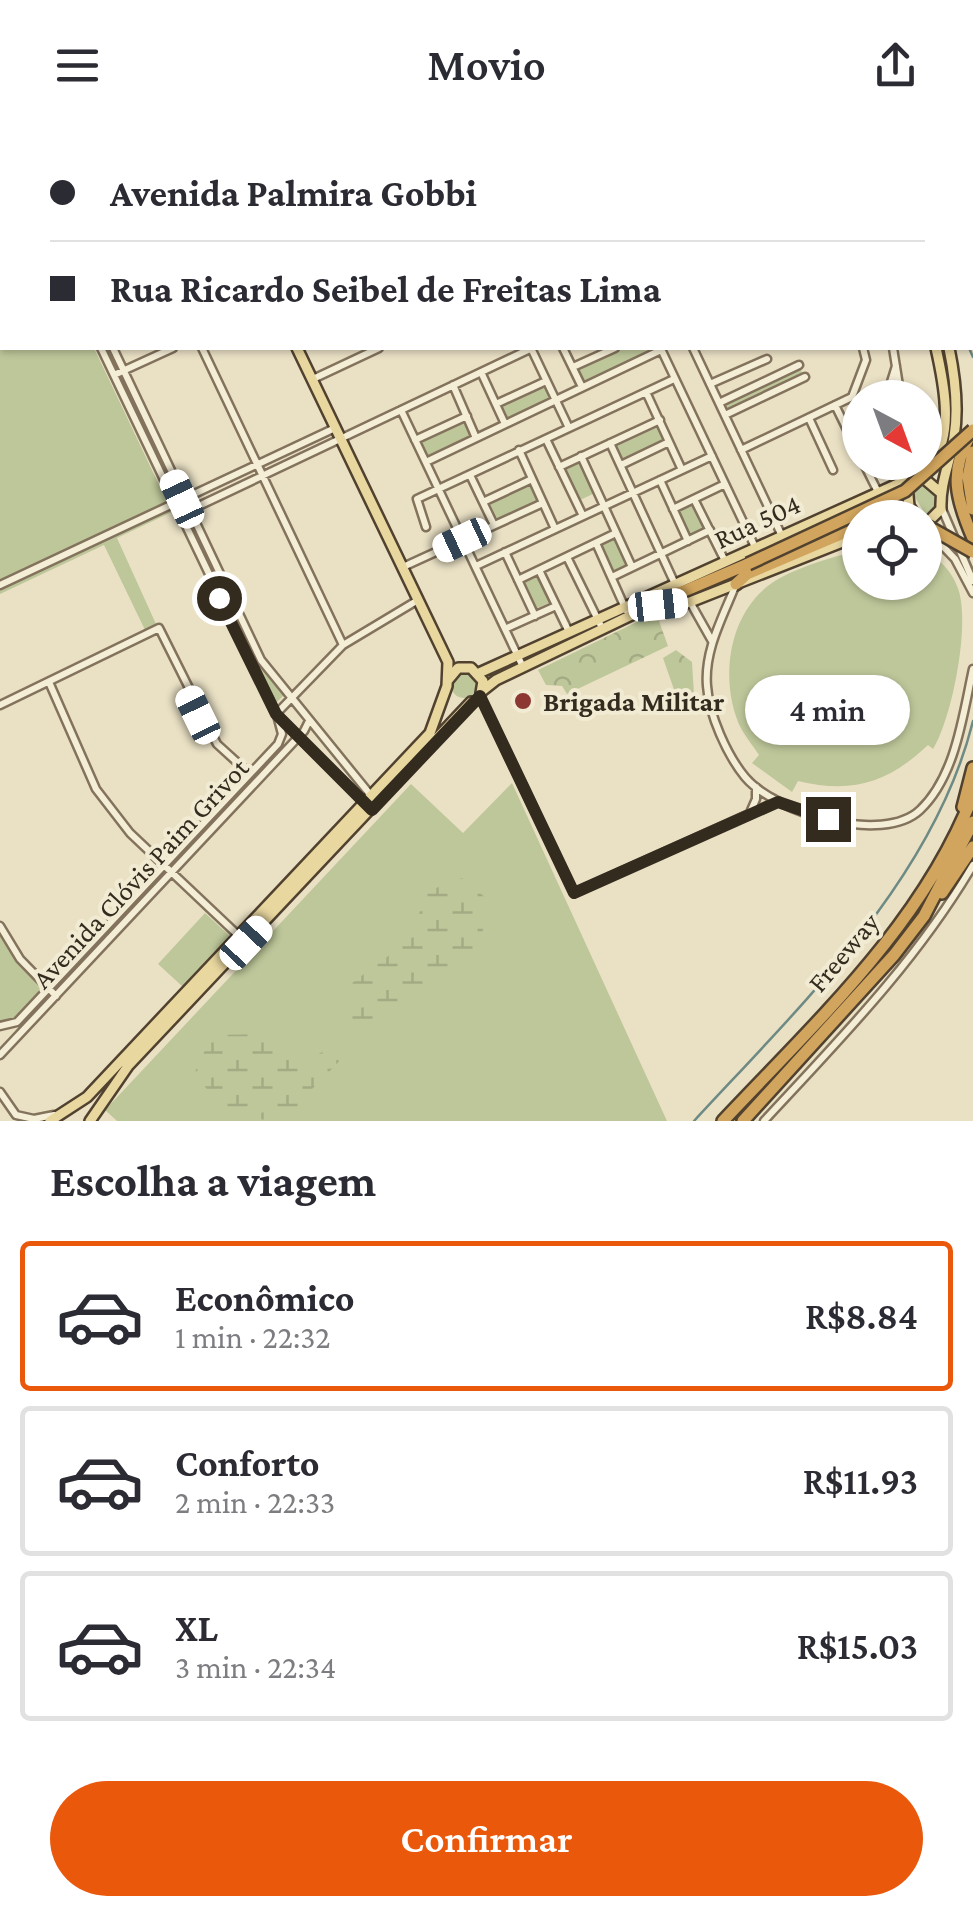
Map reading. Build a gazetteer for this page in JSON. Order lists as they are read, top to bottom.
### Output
{
  "streets": {
    "highway": ["Freeway"],
    "main road": ["Rua 504"],
    "street": ["Avenida Clóvis Paim Grivot"]
  },
  "places": ["Brigada Militar"],
  "north": "bottom right",
  "page": {
    "header": "Movio",
    "banner": ["Avenida Palmira Gobbi", "Rua Ricardo Seibel de Freitas Lima"],
    "bubble": "4 min",
    "heading": "Escolha a viagem",
    "list": [
      {
        "name": "Econômico",
        "note": "1 min · 22:32",
        "value": "R$8.84"
      },
      {
        "name": "Conforto",
        "note": "2 min · 22:33",
        "value": "R$11.93"
      },
      {
        "name": "XL",
        "note": "3 min · 22:34",
        "value": "R$15.03"
      }
    ],
    "buttons": "Confirmar"
  }
}
